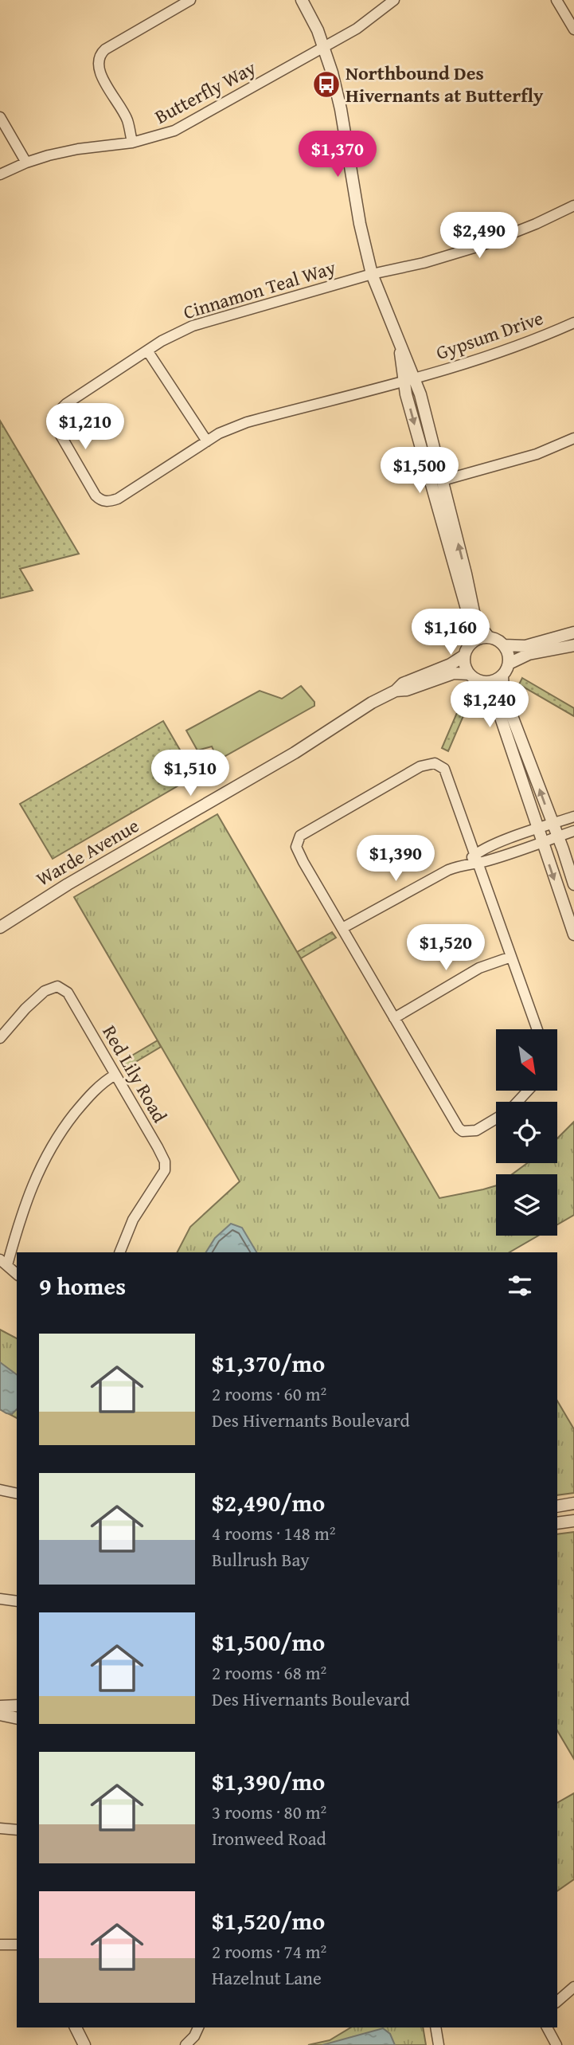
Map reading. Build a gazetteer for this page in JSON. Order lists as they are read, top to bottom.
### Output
{
  "streets": {
    "street": [
      "Butterfly Way",
      "Cinnamon Teal Way",
      "Gypsum Drive",
      "Warde Avenue",
      "Red Lily Road"
    ]
  },
  "crossings": [
    ["Cinnamon Teal Way", "Gypsum Drive"]
  ],
  "places": {
    "bus stop": ["Northbound Des Hivernants at Butterfly"]
  },
  "north": "bottom right",
  "page": {
    "price": [
      "$1,370",
      "$2,490",
      "$1,210",
      "$1,500",
      "$1,160",
      "$1,240",
      "$1,510",
      "$1,390",
      "$1,520"
    ],
    "heading": "9 homes",
    "list": [
      {
        "name": "$1,370/mo",
        "note": "2 rooms · 60 m² · Des Hivernants Boulevard"
      },
      {
        "name": "$2,490/mo",
        "note": "4 rooms · 148 m² · Bullrush Bay"
      },
      {
        "name": "$1,500/mo",
        "note": "2 rooms · 68 m² · Des Hivernants Boulevard"
      },
      {
        "name": "$1,390/mo",
        "note": "3 rooms · 80 m² · Ironweed Road"
      },
      {
        "name": "$1,520/mo",
        "note": "2 rooms · 74 m² · Hazelnut Lane"
      }
    ]
  }
}
